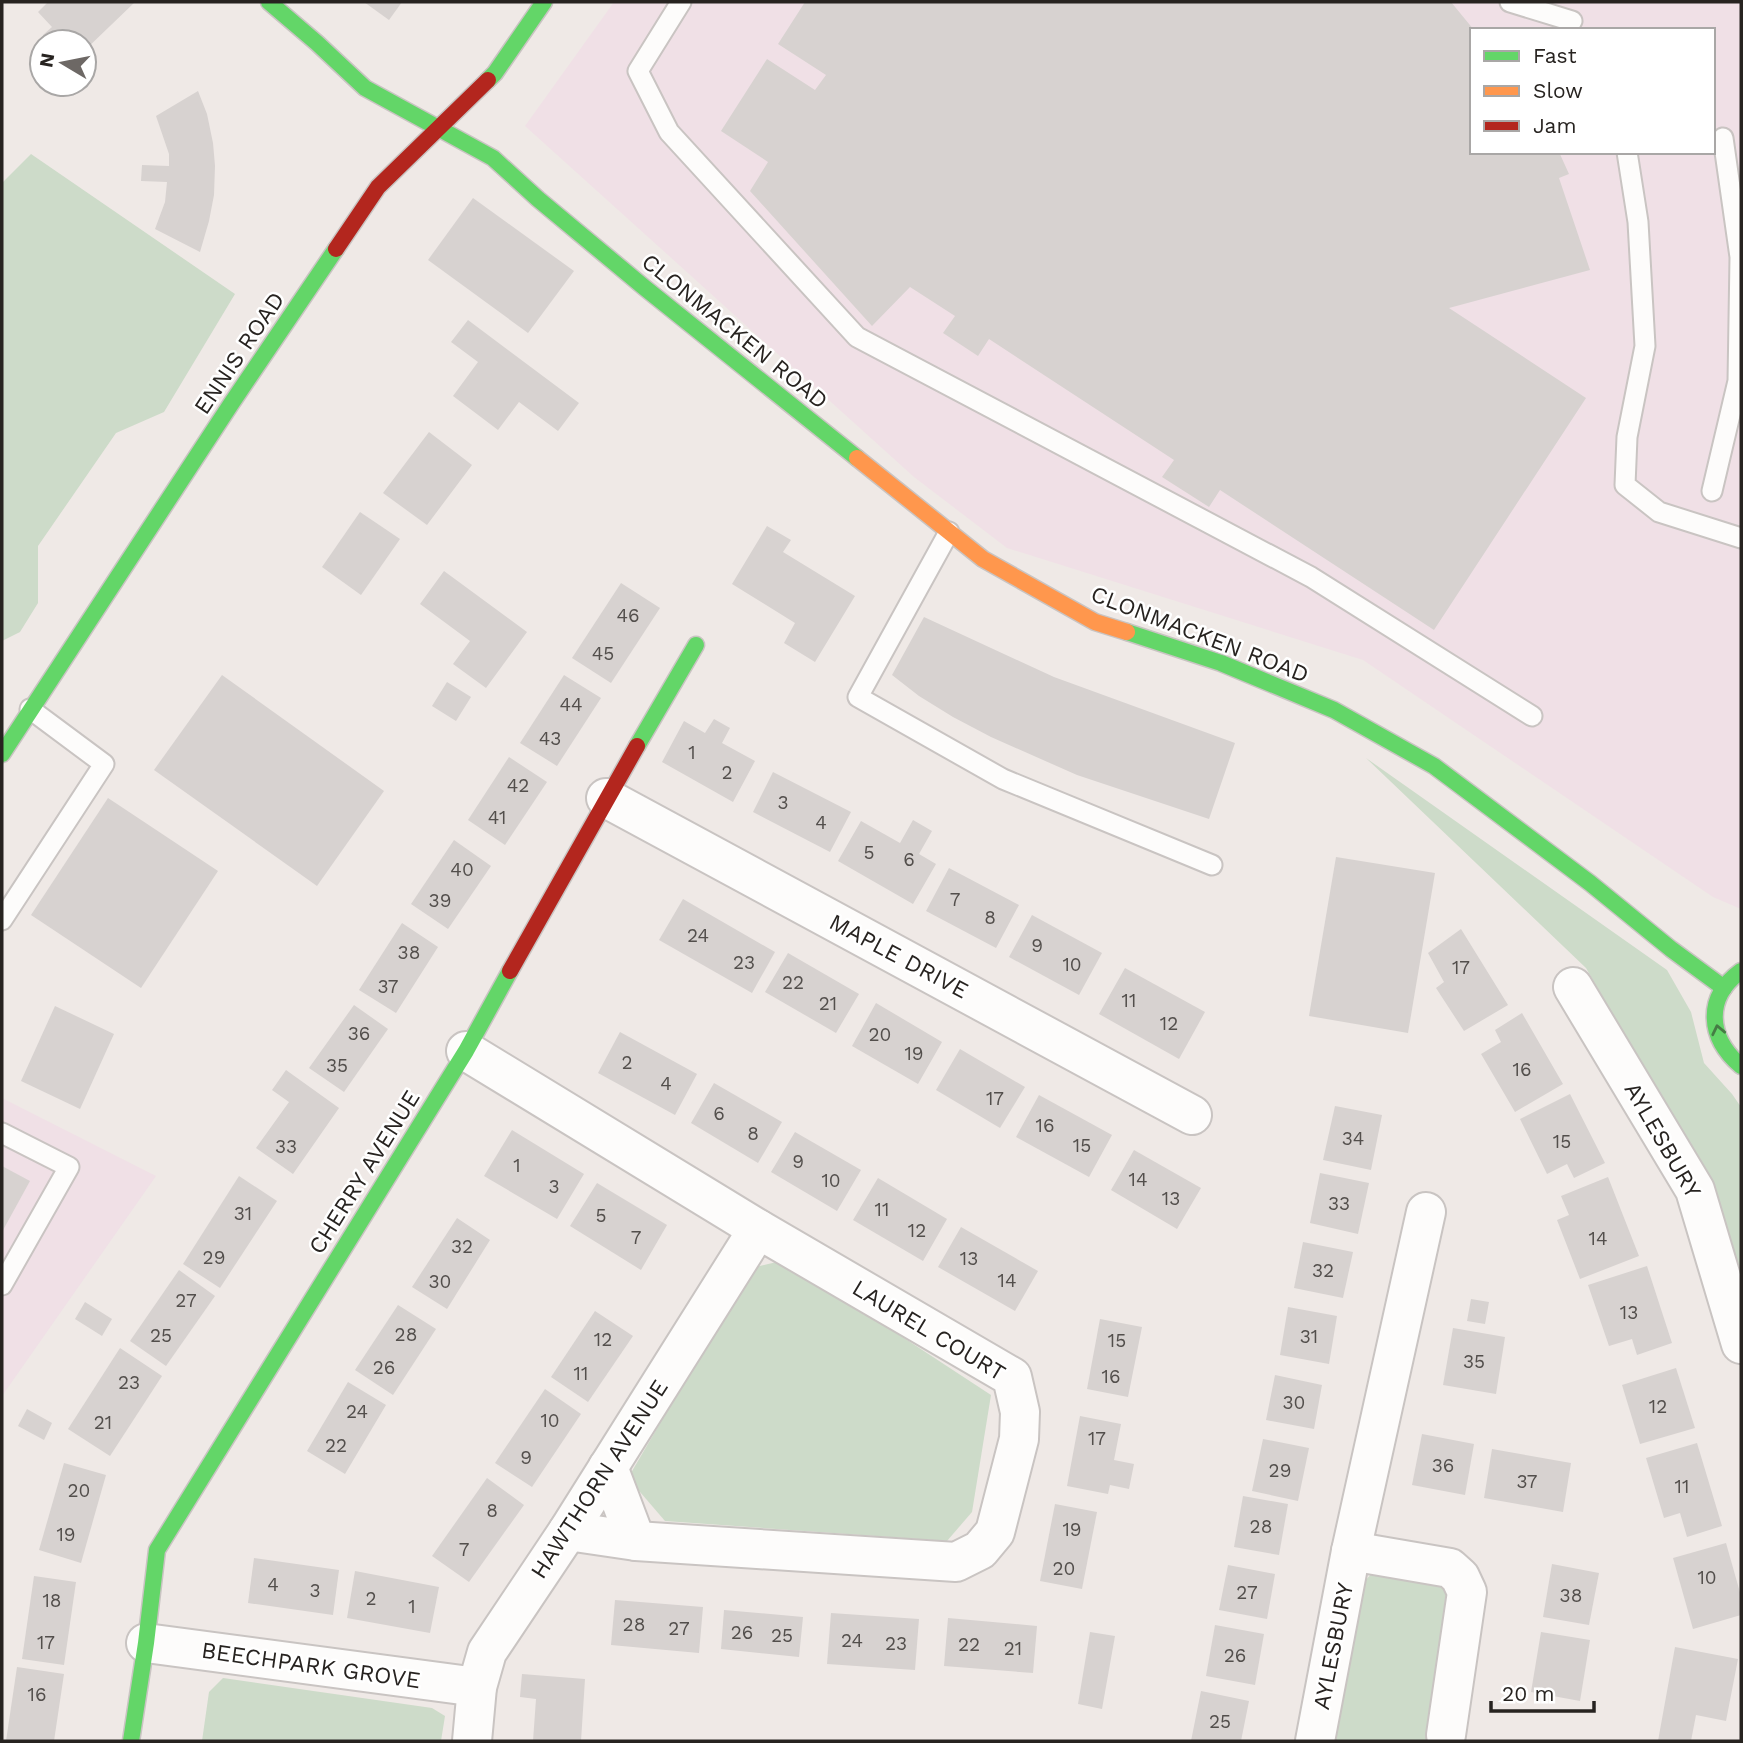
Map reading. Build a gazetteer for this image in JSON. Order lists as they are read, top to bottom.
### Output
{
  "streets": {
    "street": [
      "CLONMACKEN ROAD",
      "ENNIS ROAD",
      "MAPLE DRIVE",
      "AYLESBURY",
      "CHERRY AVENUE",
      "LAUREL COURT",
      "HAWTHORN AVENUE",
      "BEECHPARK GROVE"
    ]
  },
  "crossings": [
    ["CLONMACKEN ROAD", "ENNIS ROAD"],
    ["MAPLE DRIVE", "CHERRY AVENUE"],
    ["CHERRY AVENUE", "LAUREL COURT"],
    ["CHERRY AVENUE", "BEECHPARK GROVE"],
    ["LAUREL COURT", "HAWTHORN AVENUE"],
    ["HAWTHORN AVENUE", "BEECHPARK GROVE"]
  ],
  "house_numbers": [
    "46",
    "45",
    "44",
    "43",
    "1",
    "2",
    "42",
    "3",
    "41",
    "4",
    "5",
    "6",
    "40",
    "7",
    "39",
    "8",
    "24",
    "9",
    "38",
    "23",
    "10",
    "17",
    "22",
    "37",
    "11",
    "21",
    "12",
    "36",
    "20",
    "19",
    "2",
    "35",
    "16",
    "4",
    "17",
    "6",
    "16",
    "8",
    "34",
    "15",
    "15",
    "33",
    "9",
    "1",
    "14",
    "10",
    "3",
    "13",
    "33",
    "11",
    "31",
    "5",
    "12",
    "7",
    "14",
    "32",
    "29",
    "13",
    "32",
    "14",
    "30",
    "27",
    "13",
    "28",
    "25",
    "31",
    "12",
    "15",
    "35",
    "26",
    "11",
    "16",
    "23",
    "30",
    "12",
    "24",
    "10",
    "21",
    "17",
    "22",
    "9",
    "36",
    "29",
    "37",
    "11",
    "20",
    "8",
    "28",
    "19",
    "19",
    "7",
    "20",
    "10",
    "4",
    "3",
    "27",
    "38",
    "2",
    "18",
    "1",
    "28",
    "27",
    "26",
    "25",
    "24",
    "17",
    "23",
    "22",
    "21",
    "26",
    "16",
    "25"
  ],
  "legend": ["Fast", "Slow", "Jam"],
  "scale_bar": "20 m",
  "north": "left"
}
